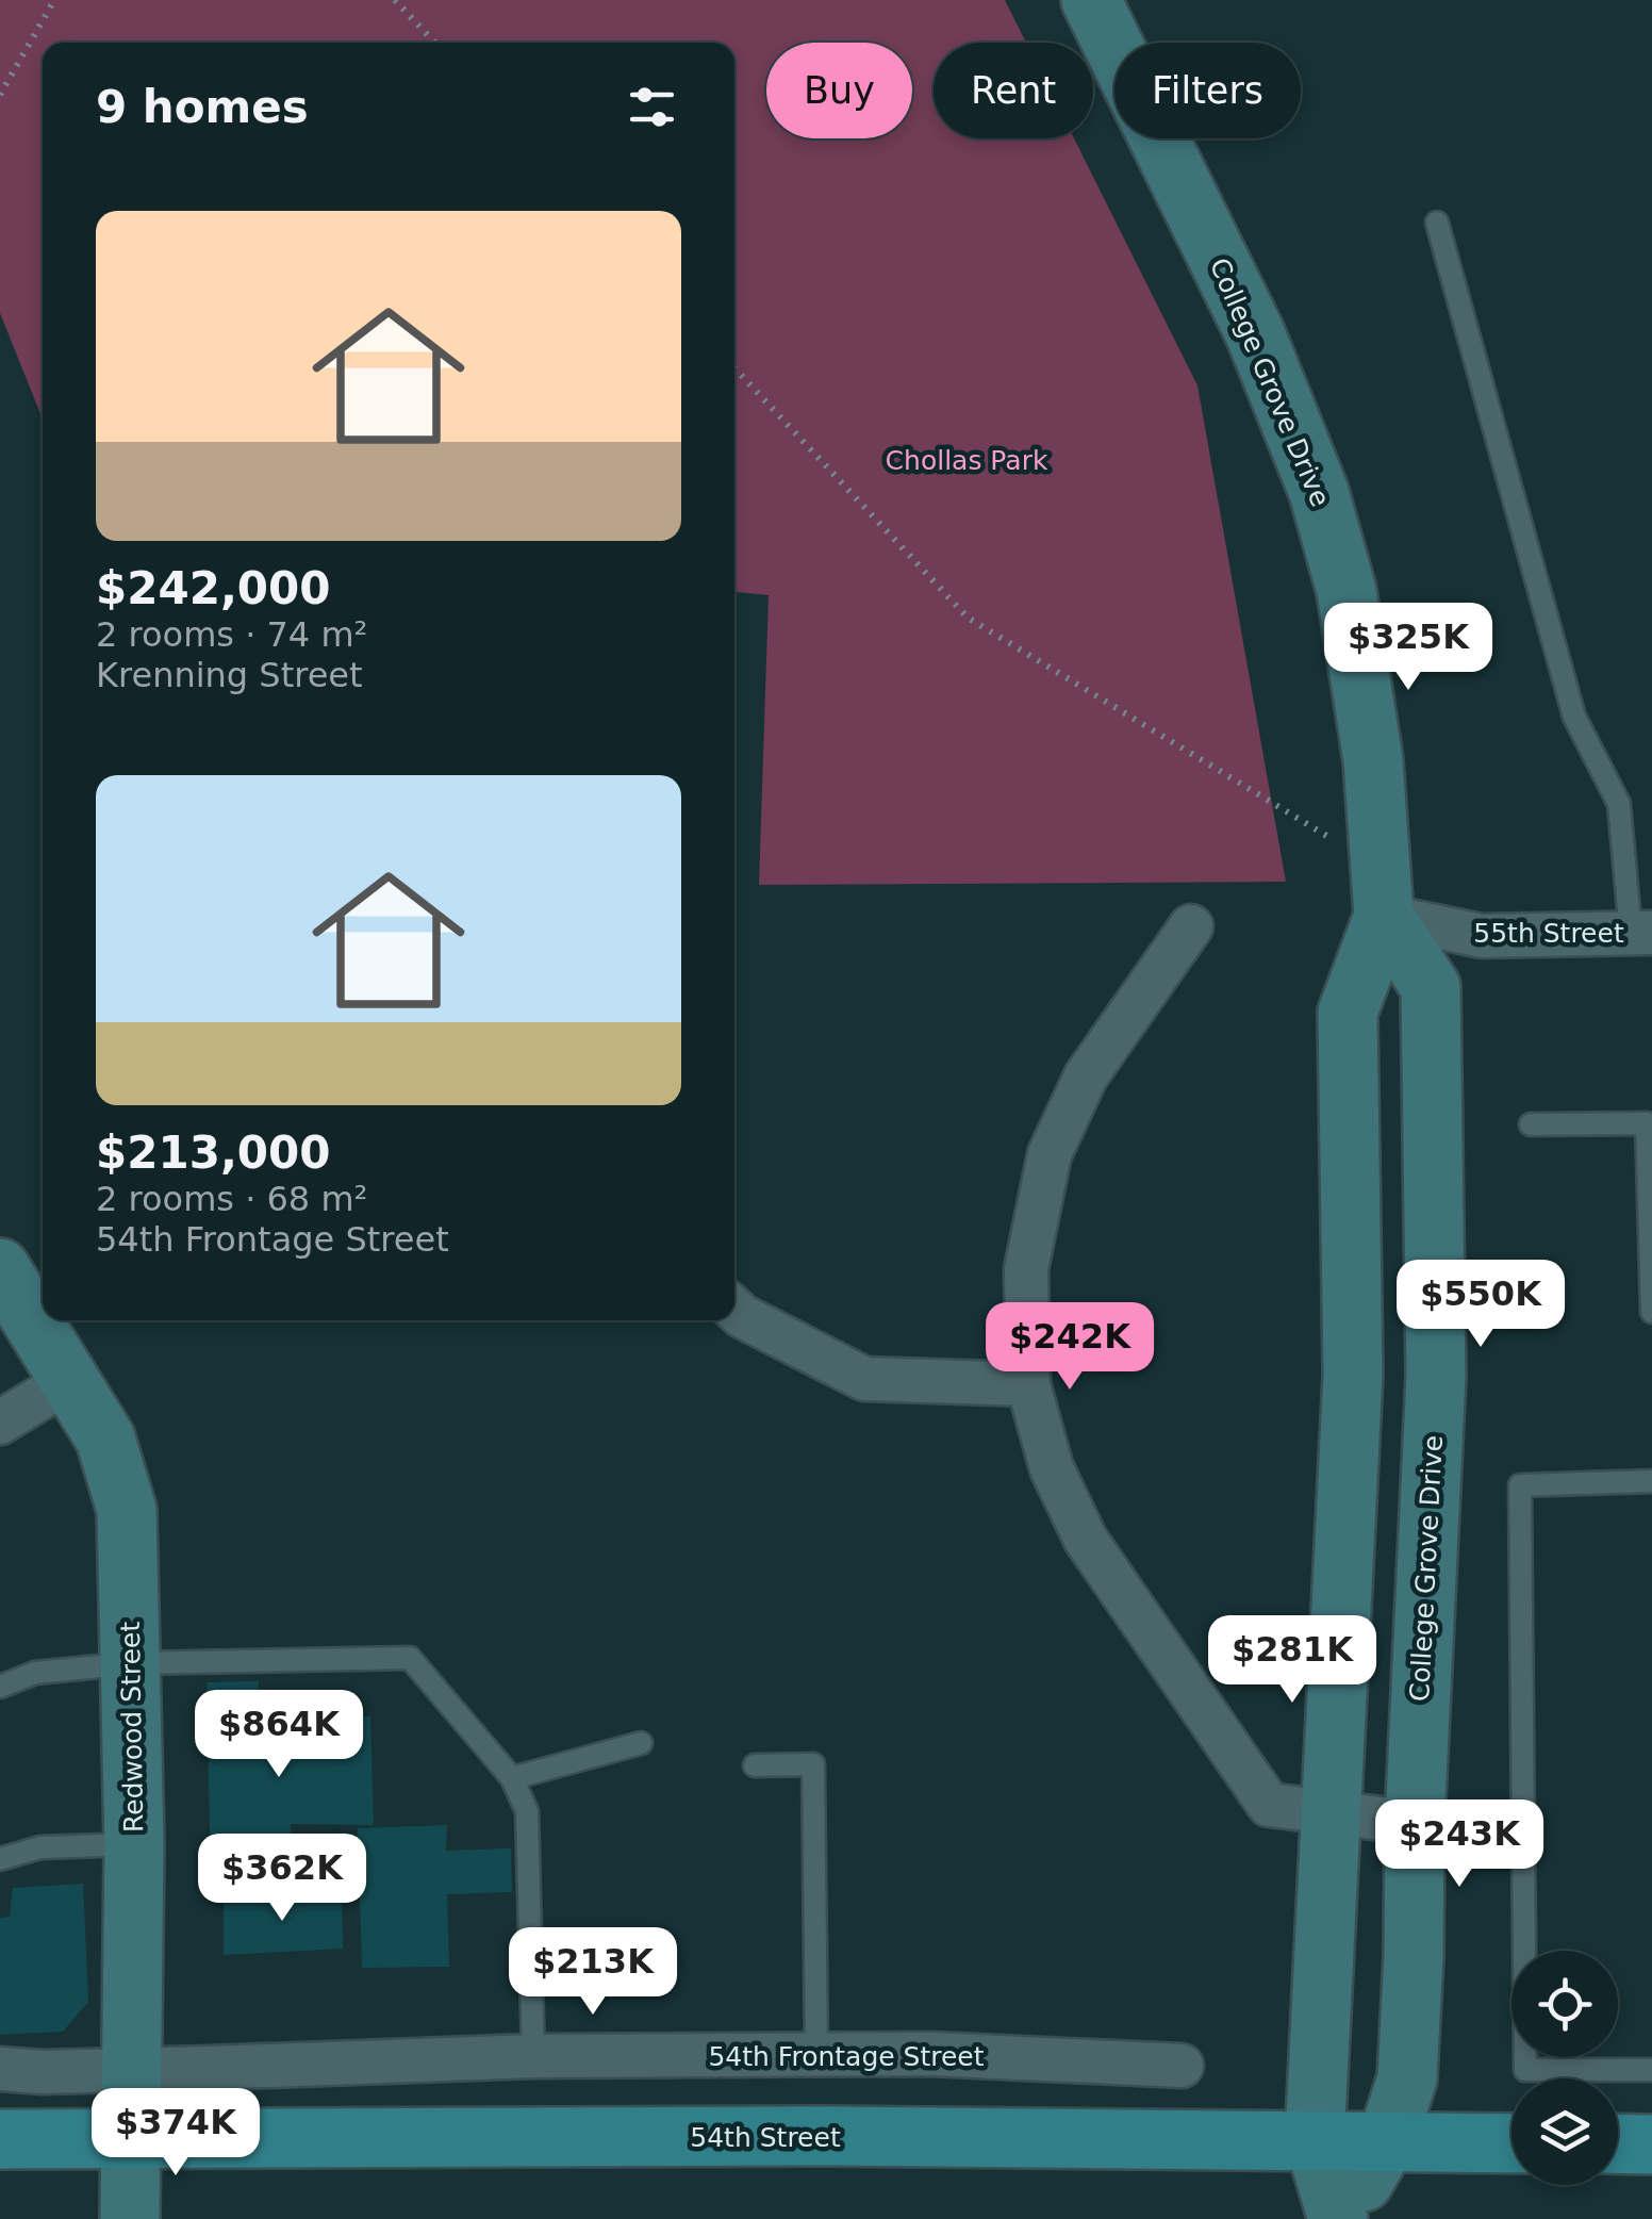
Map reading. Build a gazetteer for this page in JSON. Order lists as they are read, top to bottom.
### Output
{
  "streets": {
    "main road": ["College Grove Drive", "Redwood Street", "54th Street"],
    "street": ["55th Street", "54th Frontage Street"]
  },
  "crossings": [
    ["College Grove Drive", "55th Street"],
    ["College Grove Drive", "54th Street"],
    ["Redwood Street", "54th Frontage Street"],
    ["Redwood Street", "54th Street"]
  ],
  "parks": ["Chollas Park"],
  "page": {
    "chip": ["Buy", "Rent", "Filters"],
    "heading": "9 homes",
    "list": [
      {
        "name": "$242,000",
        "note": "2 rooms · 74 m² · Krenning Street"
      },
      {
        "name": "$213,000",
        "note": "2 rooms · 68 m² · 54th Frontage Street"
      }
    ],
    "price": [
      "$325K",
      "$550K",
      "$242K",
      "$281K",
      "$864K",
      "$243K",
      "$362K",
      "$213K",
      "$374K"
    ]
  }
}
